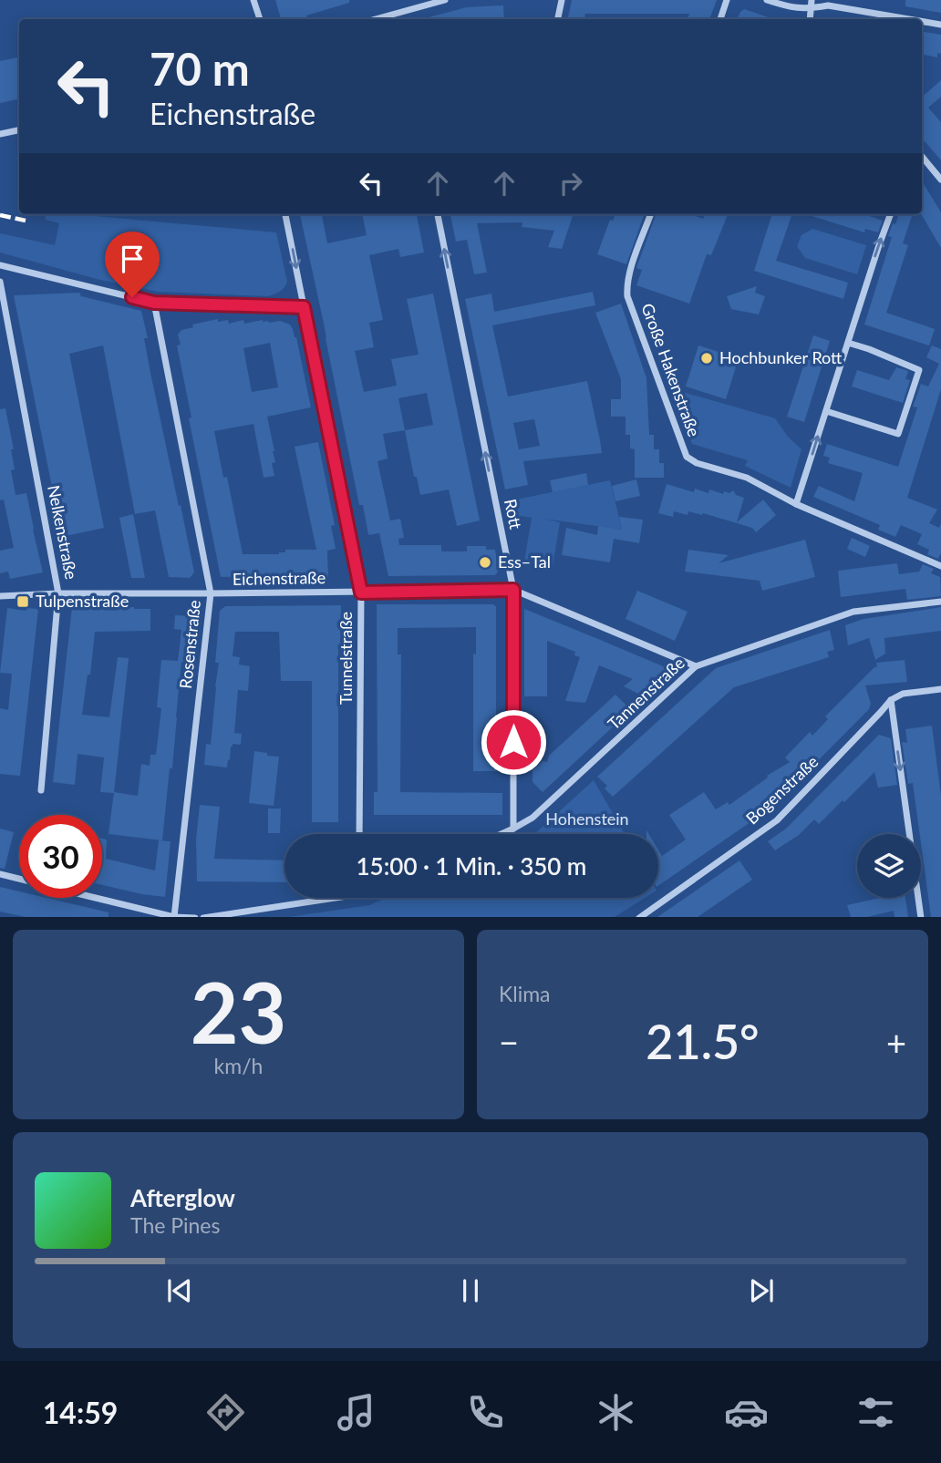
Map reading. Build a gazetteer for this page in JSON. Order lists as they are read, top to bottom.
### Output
{
  "streets": {
    "street": [
      "Große Hakenstraße",
      "Rott",
      "Nelkenstraße",
      "Eichenstraße",
      "Rosenstraße",
      "Tunnelstraße",
      "Tannenstraße",
      "Bogenstraße"
    ]
  },
  "crossings": [
    ["Rott", "Eichenstraße"],
    ["Rott", "Tannenstraße"],
    ["Nelkenstraße", "Eichenstraße"],
    ["Eichenstraße", "Rosenstraße"],
    ["Eichenstraße", "Tunnelstraße"],
    ["Eichenstraße", "Tannenstraße"]
  ],
  "one_way": ["Rott"],
  "parks": ["Hohenstein"],
  "places": {
    "other": ["Hochbunker Rott", "Ess–Tal"],
    "transit": ["Tulpenstraße"]
  },
  "page": {
    "turn": ["70 m", "Eichenstraße"],
    "limit": "30",
    "trip": "15:00 · 1 Min. · 350 m",
    "tile": [
      ["23", "km/h"],
      "Klima"
    ],
    "heat": ["−", "21.5°", "+"],
    "song": ["Afterglow", "The Pines"],
    "tabs": "14:59"
  }
}
